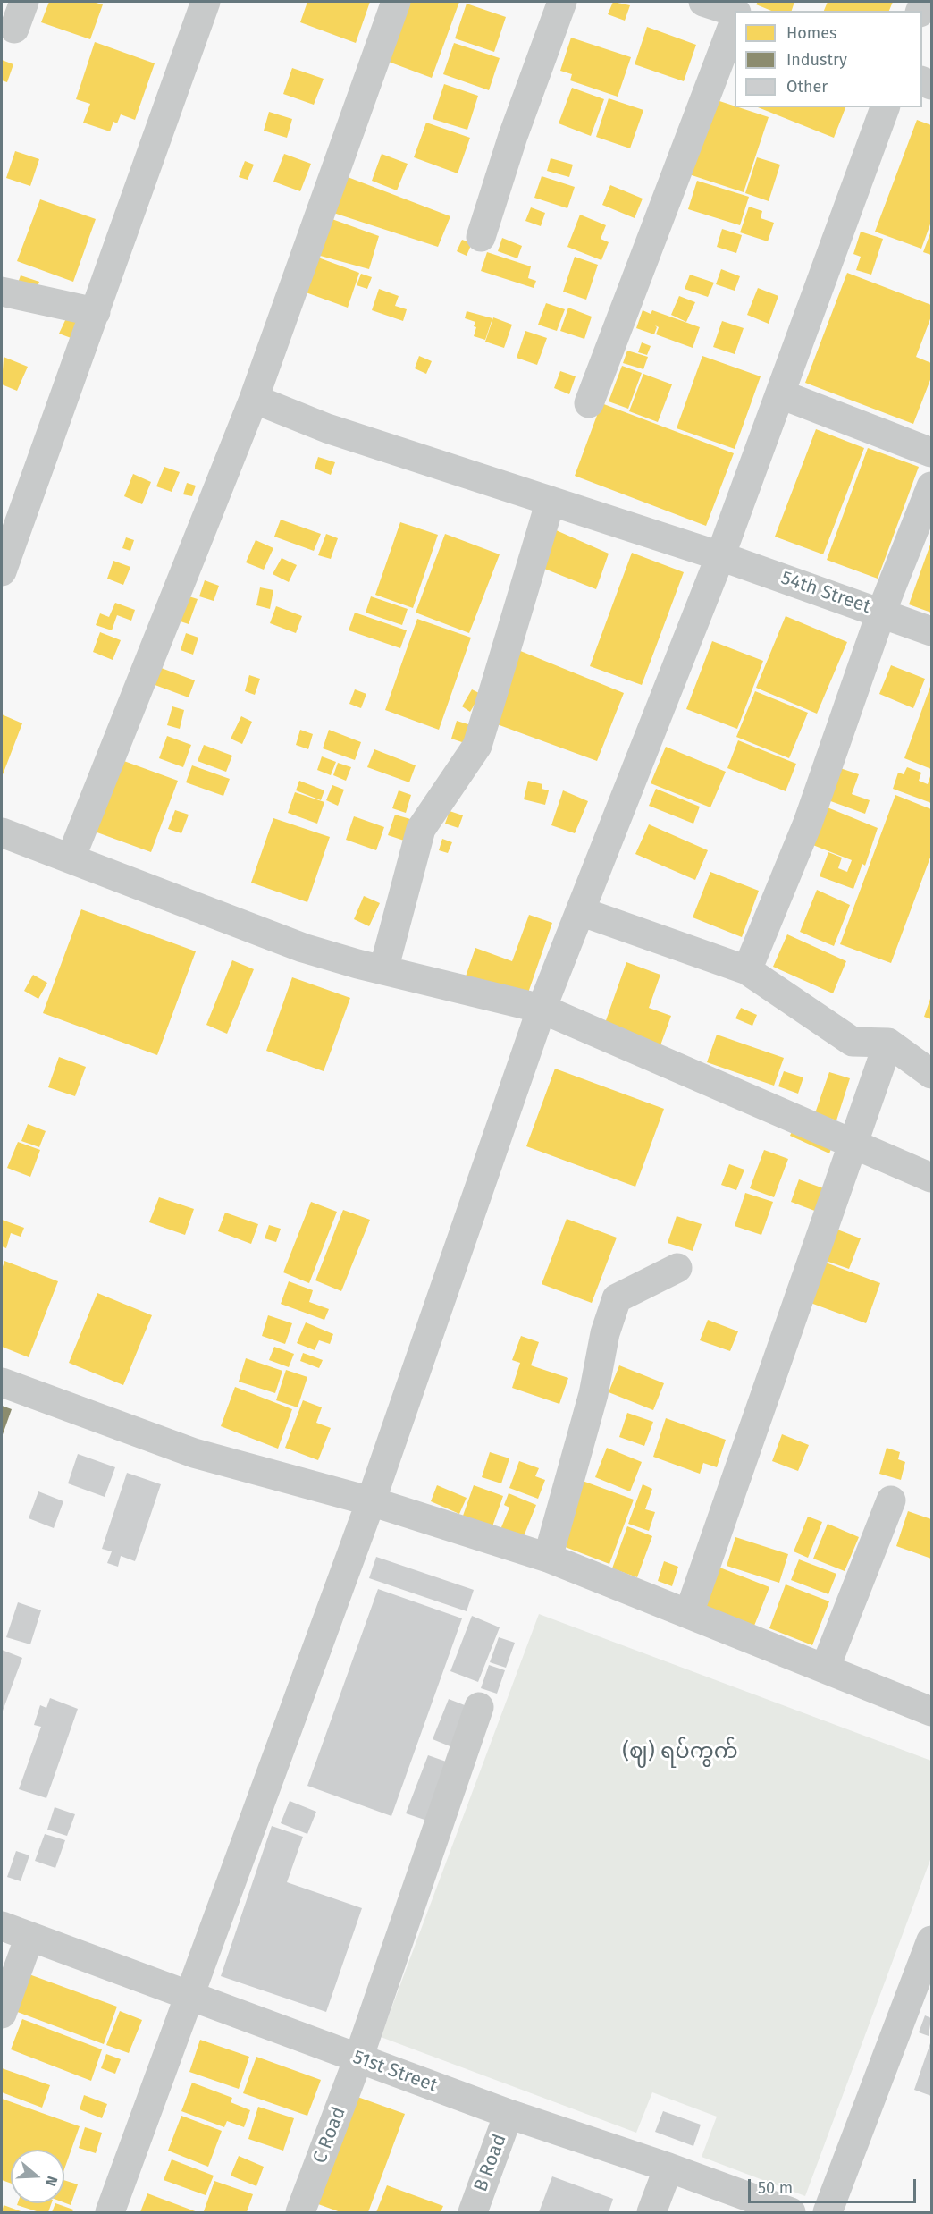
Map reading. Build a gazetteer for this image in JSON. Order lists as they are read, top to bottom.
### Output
{
  "streets": {
    "street": [
      "54th Street",
      "51st Street",
      "C Road",
      "B Road"
    ]
  },
  "crossings": [
    ["51st Street", "C Road"],
    ["51st Street", "B Road"]
  ],
  "districts": ["(ဈ) ရပ်ကွက်"],
  "legend": ["Homes", "Industry", "Other"],
  "scale_bar": "50 m",
  "north": "right"
}
